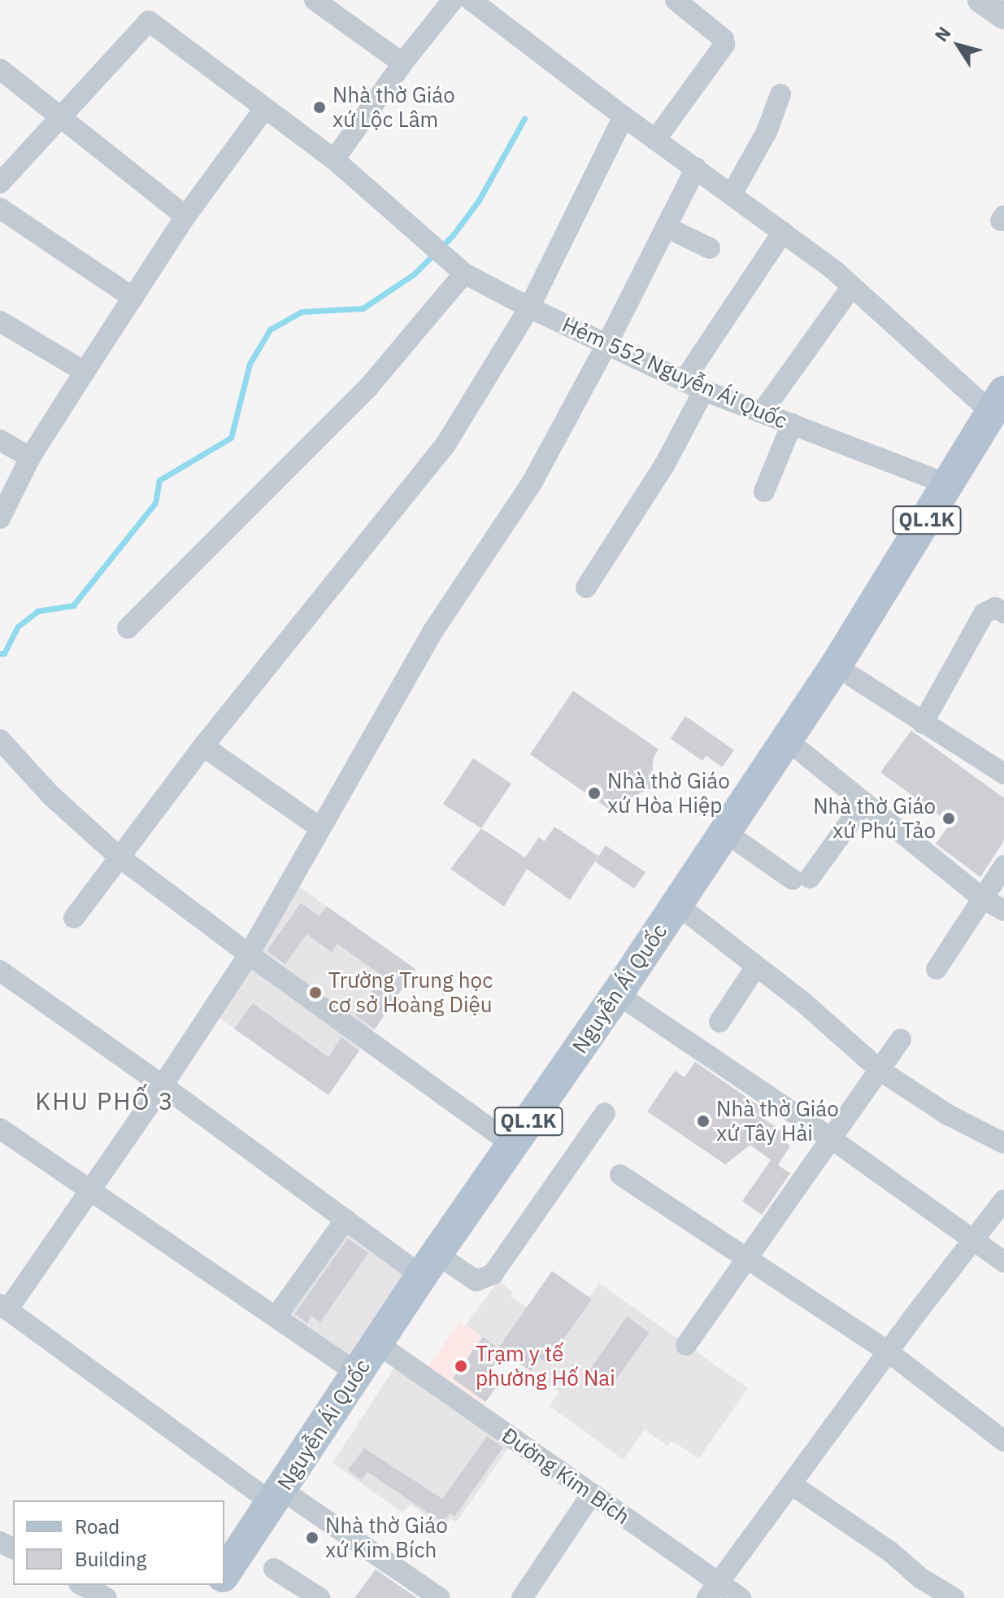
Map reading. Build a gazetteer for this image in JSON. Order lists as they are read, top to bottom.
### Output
{
  "streets": {
    "main road": ["QL.1K", "Nguyễn Ái Quốc"],
    "street": ["Hẻm 552 Nguyễn Ái Quốc", "Đường Kim Bích"]
  },
  "crossings": [
    ["Hẻm 552 Nguyễn Ái Quốc", "Nguyễn Ái Quốc"],
    ["Nguyễn Ái Quốc", "Đường Kim Bích"]
  ],
  "districts": ["KHU PHỐ 3"],
  "places": [
    "Nhà thờ Giáo xứ Lộc Lâm",
    "Nhà thờ Giáo xứ Hòa Hiệp",
    "Nhà thờ Giáo xứ Phú Tảo",
    "Trường Trung học cơ sở Hoàng Diệu",
    "Nhà thờ Giáo xứ Tây Hải",
    "Trạm y tế phường Hố Nai",
    "Nhà thờ Giáo xứ Kim Bích"
  ],
  "legend": ["Road", "Building"],
  "north": "top left"
}
